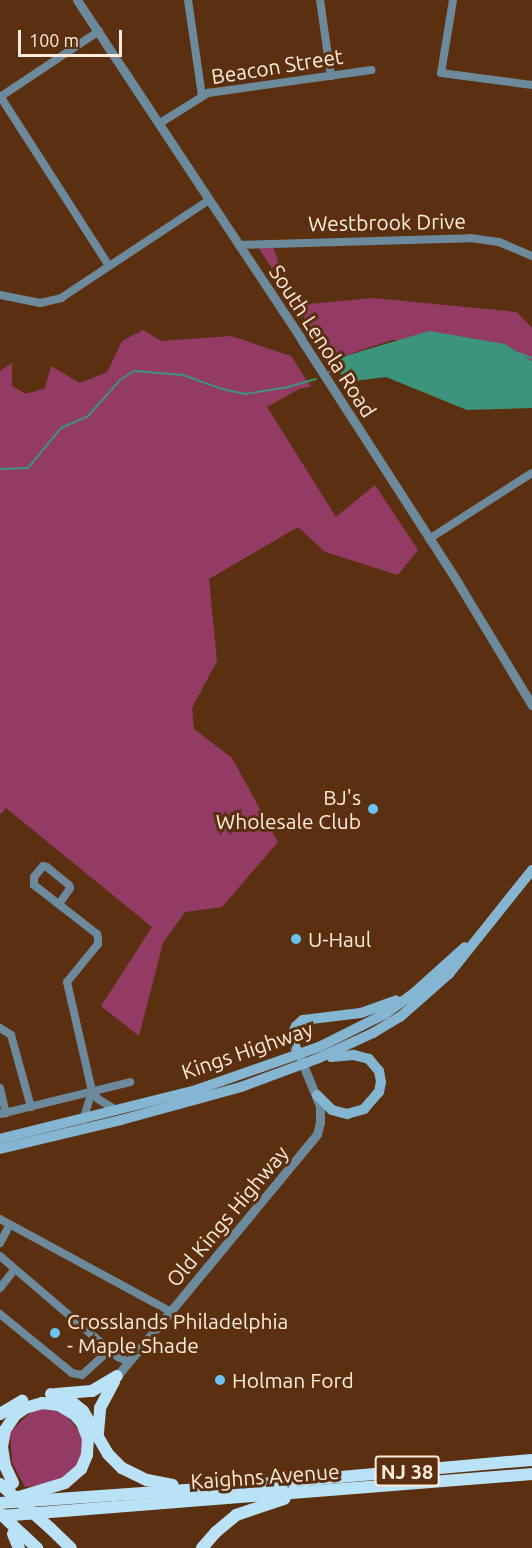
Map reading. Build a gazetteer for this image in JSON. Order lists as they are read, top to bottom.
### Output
{
  "streets": {
    "highway": ["NJ 38", "Kaighns Avenue"],
    "main road": ["Kings Highway"],
    "street": [
      "Beacon Street",
      "Westbrook Drive",
      "South Lenola Road",
      "Old Kings Highway"
    ]
  },
  "crossings": [
    ["Beacon Street", "South Lenola Road"],
    ["Westbrook Drive", "South Lenola Road"],
    ["Kings Highway", "Old Kings Highway"]
  ],
  "places": [
    "BJ's Wholesale Club",
    "U-Haul",
    "Crosslands Philadelphia - Maple Shade",
    "Holman Ford"
  ],
  "scale_bar": "100 m"
}
